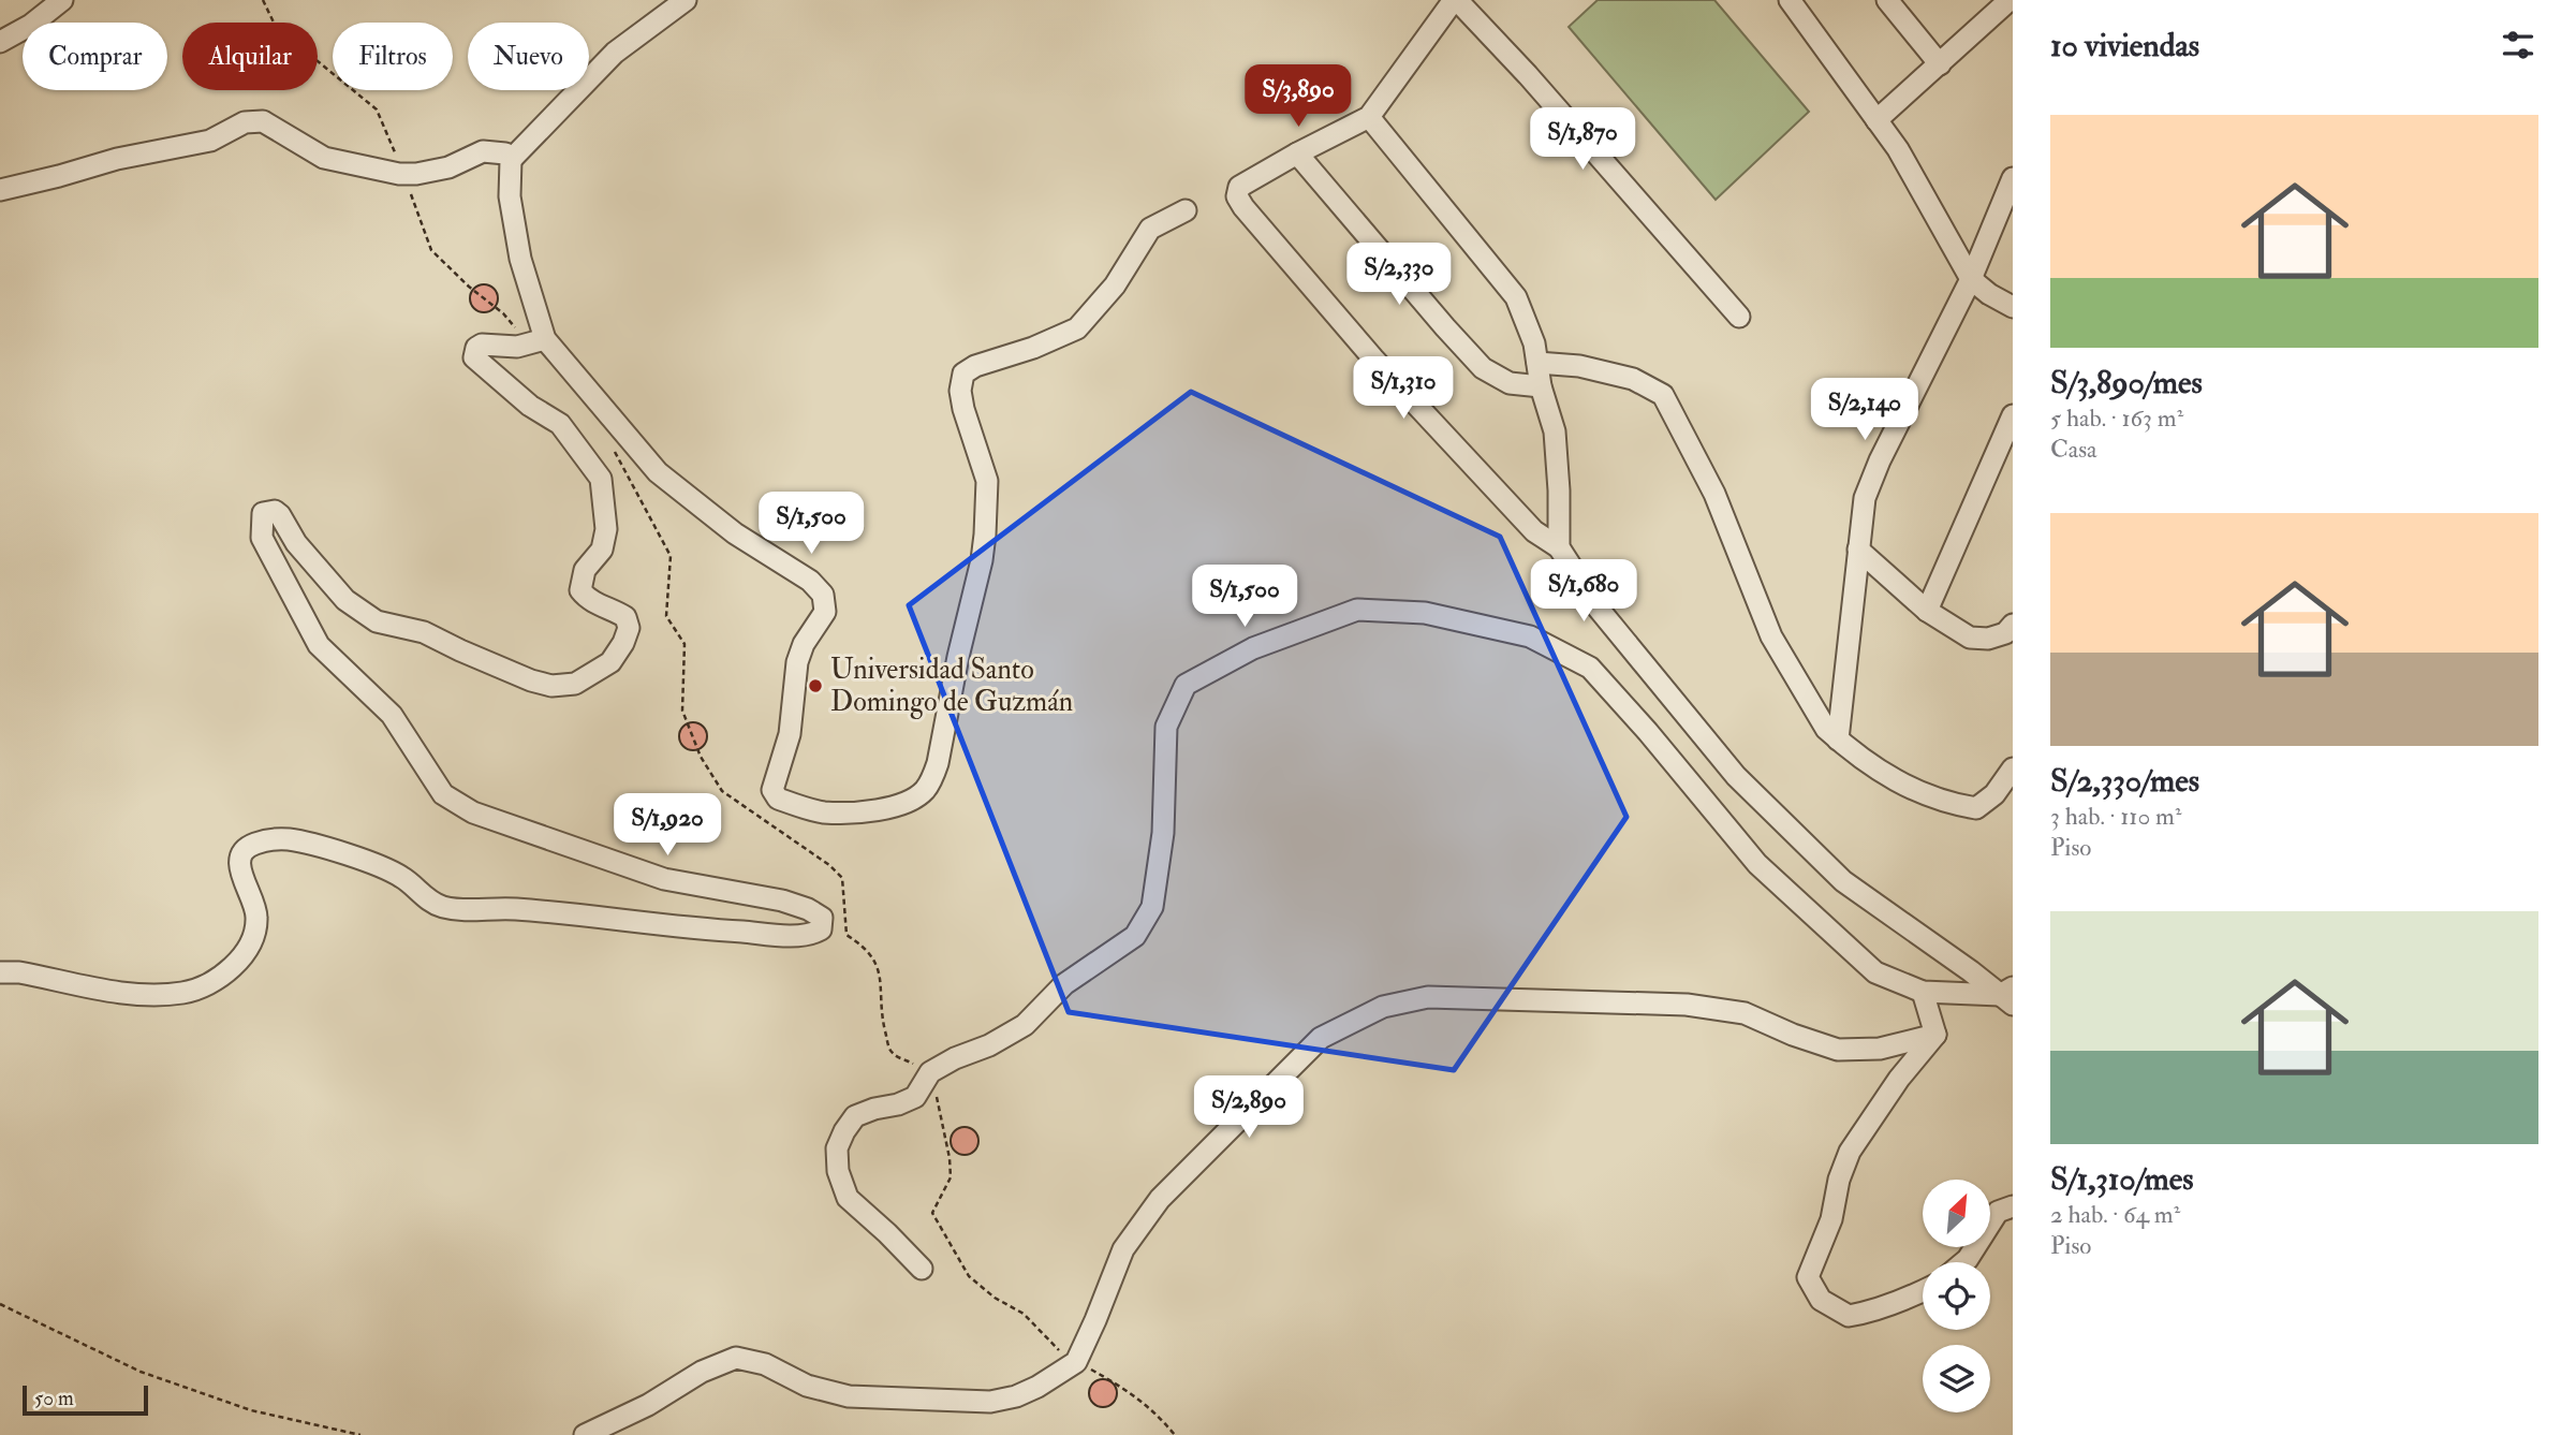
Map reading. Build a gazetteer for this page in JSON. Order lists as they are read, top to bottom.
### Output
{
  "places": ["Universidad Santo Domingo de Guzmán"],
  "scale_bar": "50 m",
  "north": "top right",
  "page": {
    "heading": "10 viviendas",
    "chip": [
      "Comprar",
      "Alquilar",
      "Filtros",
      "Nuevo"
    ],
    "price": [
      "S/3,890",
      "S/1,870",
      "S/2,330",
      "S/1,310",
      "S/2,140",
      "S/1,500",
      "S/1,680",
      "S/1,500",
      "S/1,920",
      "S/2,890"
    ],
    "list": [
      {
        "name": "S/3,890/mes",
        "note": "5 hab. · 163 m² · Casa"
      },
      {
        "name": "S/2,330/mes",
        "note": "3 hab. · 110 m² · Piso"
      },
      {
        "name": "S/1,310/mes",
        "note": "2 hab. · 64 m² · Piso"
      }
    ],
    "scale": "50 m"
  }
}
